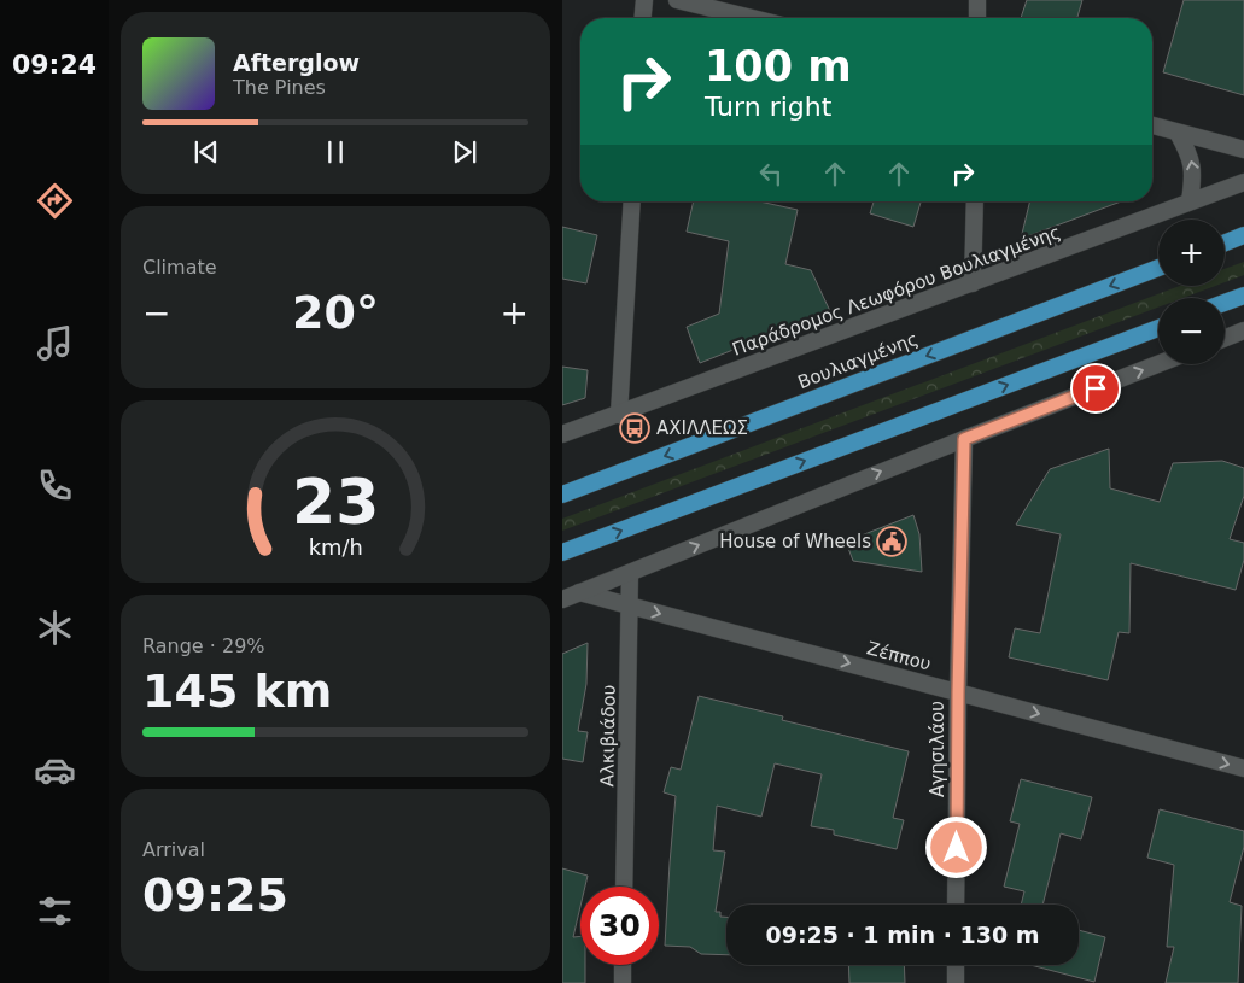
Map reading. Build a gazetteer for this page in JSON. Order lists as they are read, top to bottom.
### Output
{
  "streets": {
    "main road": ["Βουλιαγμένης"],
    "street": [
      "Παράδρομος Λεωφόρου Βουλιαγμένης",
      "Ζέππου",
      "Αλκιβιάδου",
      "Αγησιλάου"
    ]
  },
  "crossings": [
    ["Ζέππου", "Αλκιβιάδου"],
    ["Ζέππου", "Αγησιλάου"]
  ],
  "one_way": ["Ζέππου"],
  "places": {
    "bus stop": ["ΑΧΙΛΛΕΩΣ"],
    "public building": ["House of Wheels"]
  },
  "page": {
    "tabs": "09:24",
    "turn": ["100 m", "Turn right"],
    "song": ["Afterglow", "The Pines"],
    "tile": [
      "Climate",
      ["Range · 29%", "145 km"],
      ["Arrival", "09:25"]
    ],
    "map_buttons": ["+", "−"],
    "heat": ["−", "20°", "+"],
    "limit": "30",
    "trip": "09:25 · 1 min · 130 m",
    "gauge": ["23", "km/h"]
  }
}
